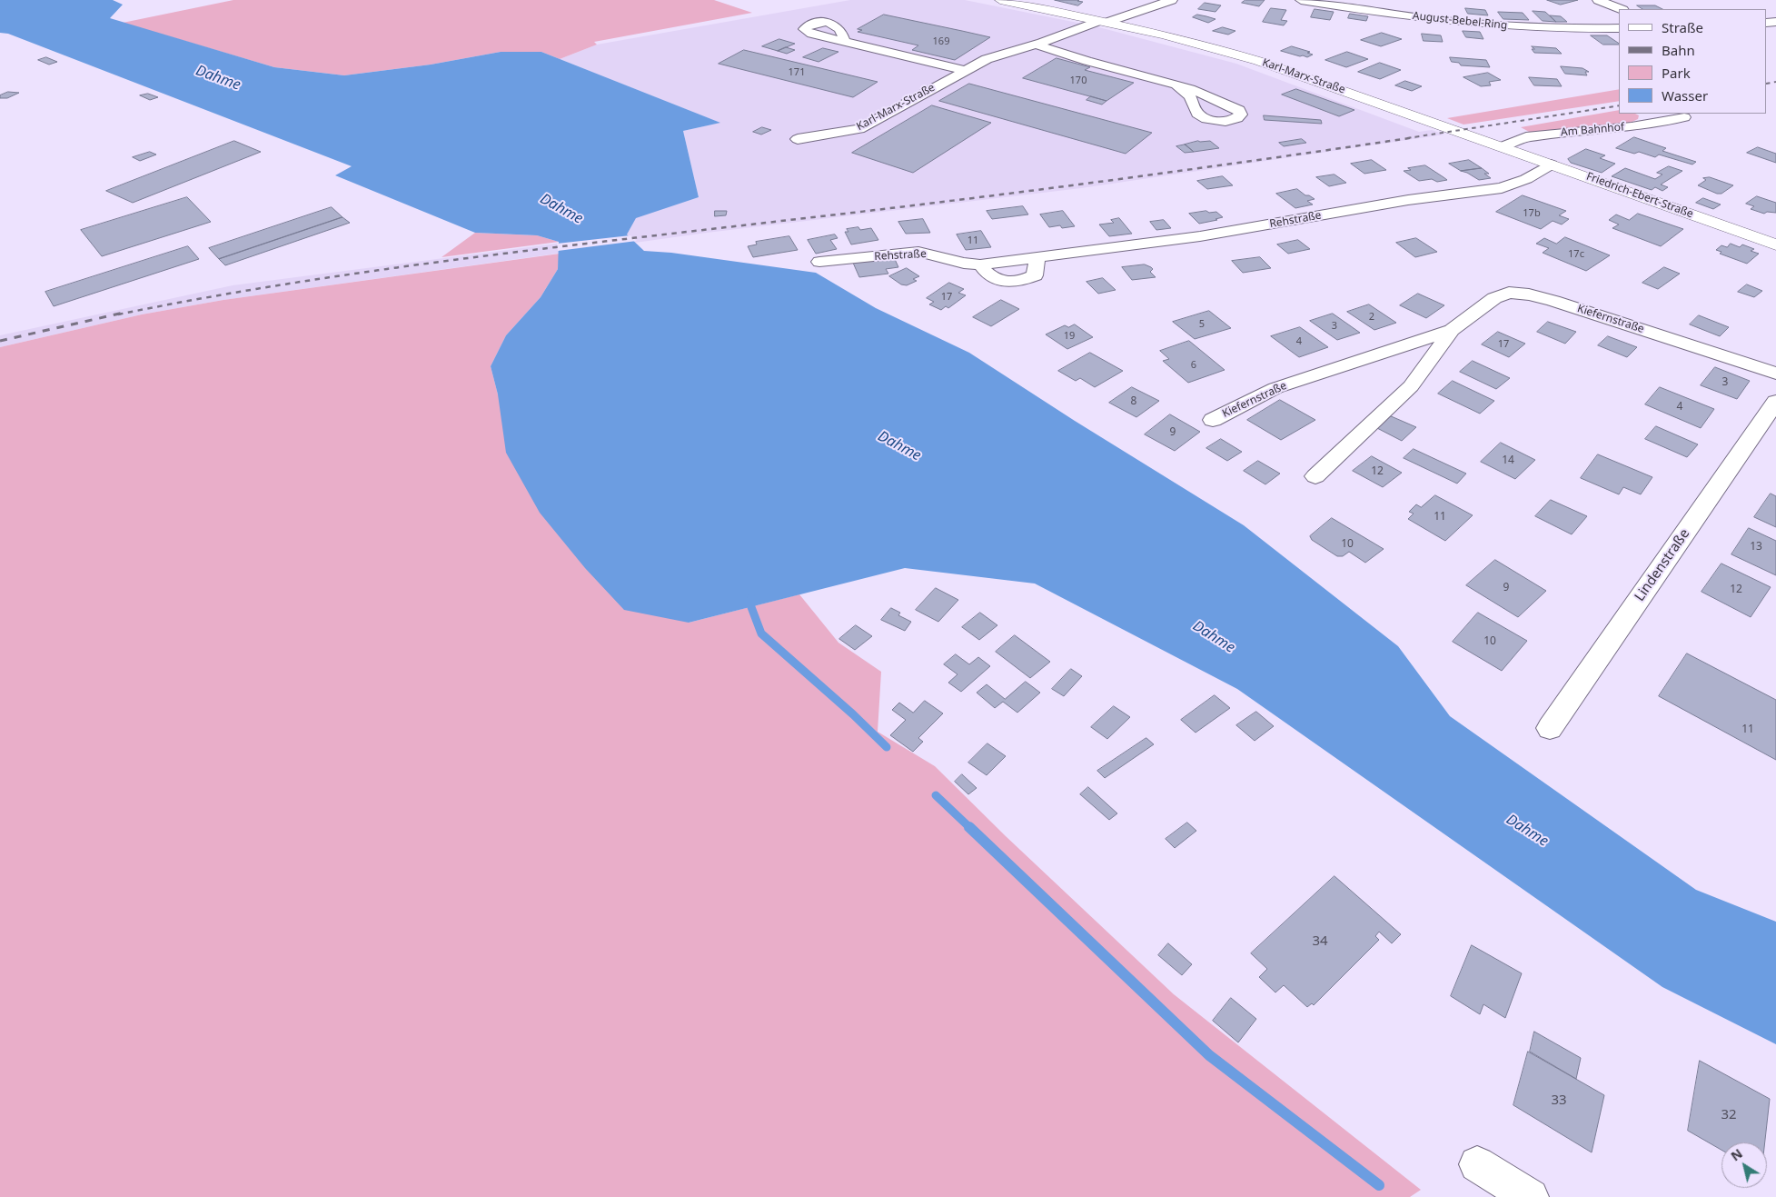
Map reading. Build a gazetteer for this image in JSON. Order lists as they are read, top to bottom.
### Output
{
  "streets": {
    "street": [
      "August-Bebel-Ring",
      "Karl-Marx-Straße",
      "Am Bahnhof",
      "Friedrich-Ebert-Straße",
      "Rehstraße",
      "Kiefernstraße",
      "Lindenstraße"
    ]
  },
  "crossings": [
    ["Karl-Marx-Straße", "Am Bahnhof"],
    ["Karl-Marx-Straße", "Friedrich-Ebert-Straße"],
    ["Am Bahnhof", "Friedrich-Ebert-Straße"],
    ["Friedrich-Ebert-Straße", "Rehstraße"]
  ],
  "water": ["Dahme"],
  "house_numbers": [
    "169",
    "171",
    "170",
    "17b",
    "11",
    "17c",
    "17",
    "2",
    "5",
    "3",
    "19",
    "4",
    "17",
    "6",
    "3",
    "8",
    "4",
    "9",
    "14",
    "12",
    "11",
    "10",
    "13",
    "9",
    "12",
    "10",
    "11",
    "34",
    "33",
    "32"
  ],
  "legend": [
    "Straße",
    "Bahn",
    "Park",
    "Wasser"
  ],
  "north": "top left"
}
